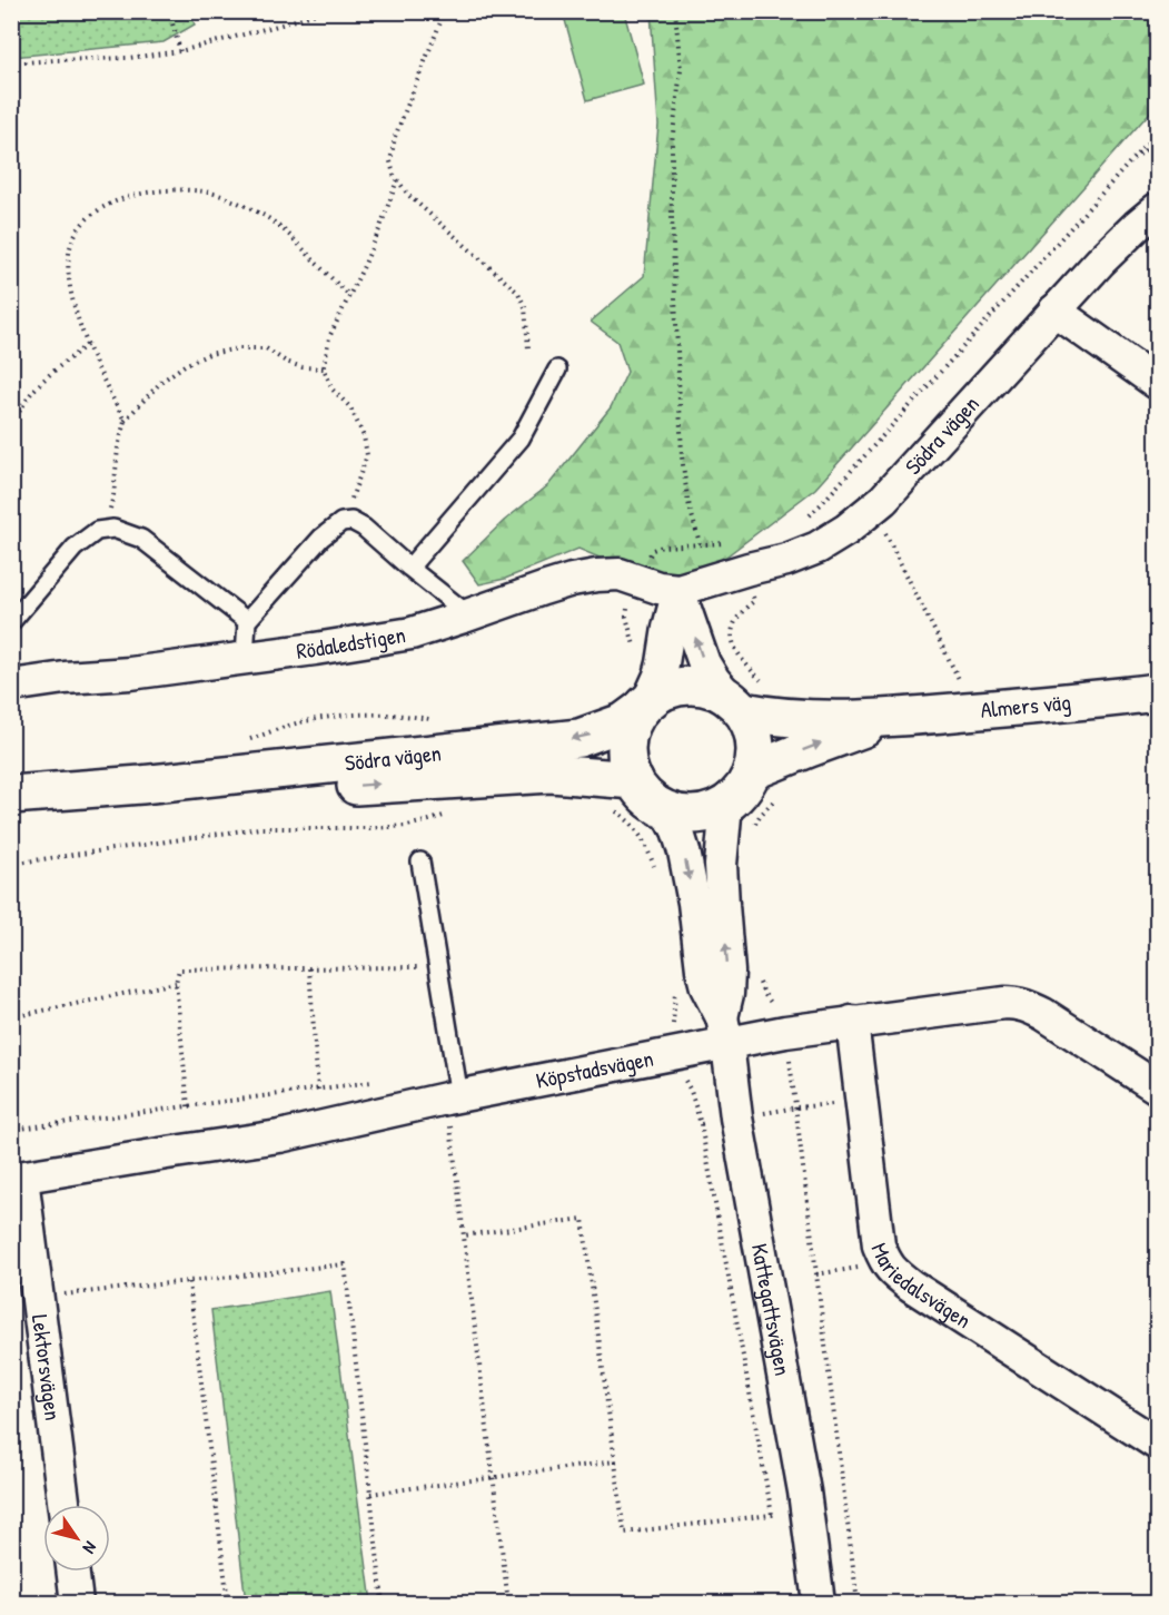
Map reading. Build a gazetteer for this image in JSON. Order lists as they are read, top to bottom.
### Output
{
  "streets": {
    "street": [
      "Södra vägen",
      "Rödaledstigen",
      "Almers väg",
      "Köpstadsvägen",
      "Mariedalsvägen",
      "Kattegattsvägen",
      "Lektorsvägen"
    ]
  },
  "crossings": [
    ["Södra vägen", "Rödaledstigen"],
    ["Södra vägen", "Almers väg"],
    ["Södra vägen", "Kattegattsvägen"],
    ["Almers väg", "Kattegattsvägen"],
    ["Köpstadsvägen", "Mariedalsvägen"],
    ["Köpstadsvägen", "Kattegattsvägen"],
    ["Köpstadsvägen", "Lektorsvägen"]
  ],
  "north": "bottom right"
}
